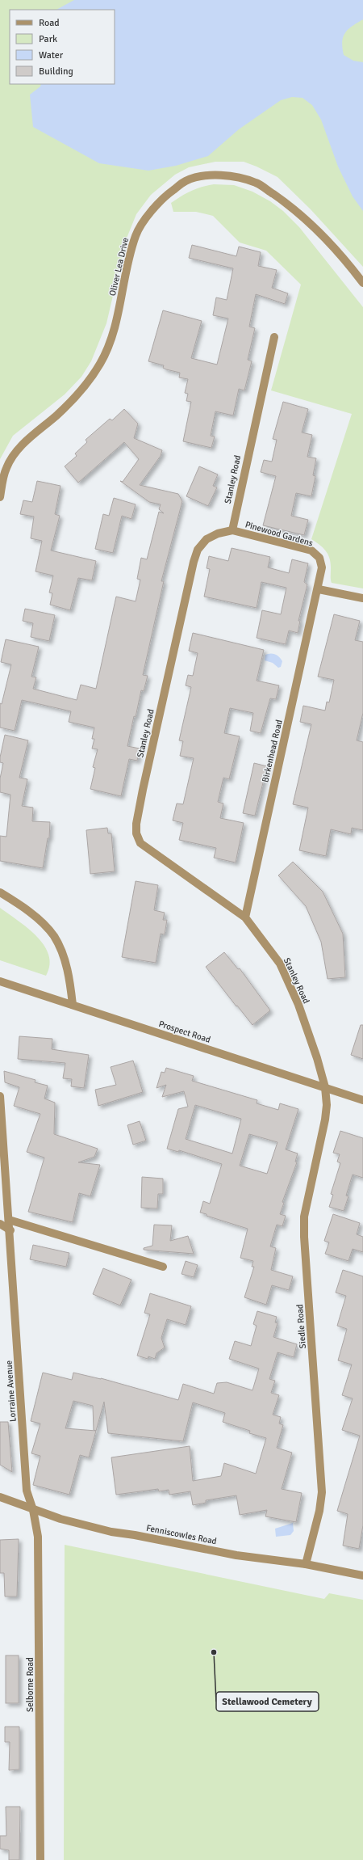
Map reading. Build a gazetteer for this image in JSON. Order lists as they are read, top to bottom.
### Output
{
  "streets": {
    "street": [
      "Oliver Lea Drive",
      "Stanley Road",
      "Pinewood Gardens",
      "Birkenhead Road",
      "Prospect Road",
      "Siedle Road",
      "Lorraine Avenue",
      "Fenniscowles Road",
      "Selborne Road"
    ]
  },
  "crossings": [
    ["Stanley Road", "Pinewood Gardens"],
    ["Stanley Road", "Birkenhead Road"],
    ["Stanley Road", "Prospect Road"],
    ["Stanley Road", "Siedle Road"],
    ["Pinewood Gardens", "Birkenhead Road"],
    ["Prospect Road", "Siedle Road"],
    ["Siedle Road", "Fenniscowles Road"],
    ["Lorraine Avenue", "Fenniscowles Road"],
    ["Lorraine Avenue", "Selborne Road"],
    ["Fenniscowles Road", "Selborne Road"]
  ],
  "places": ["Stellawood Cemetery"],
  "legend": [
    "Road",
    "Park",
    "Water",
    "Building"
  ]
}
